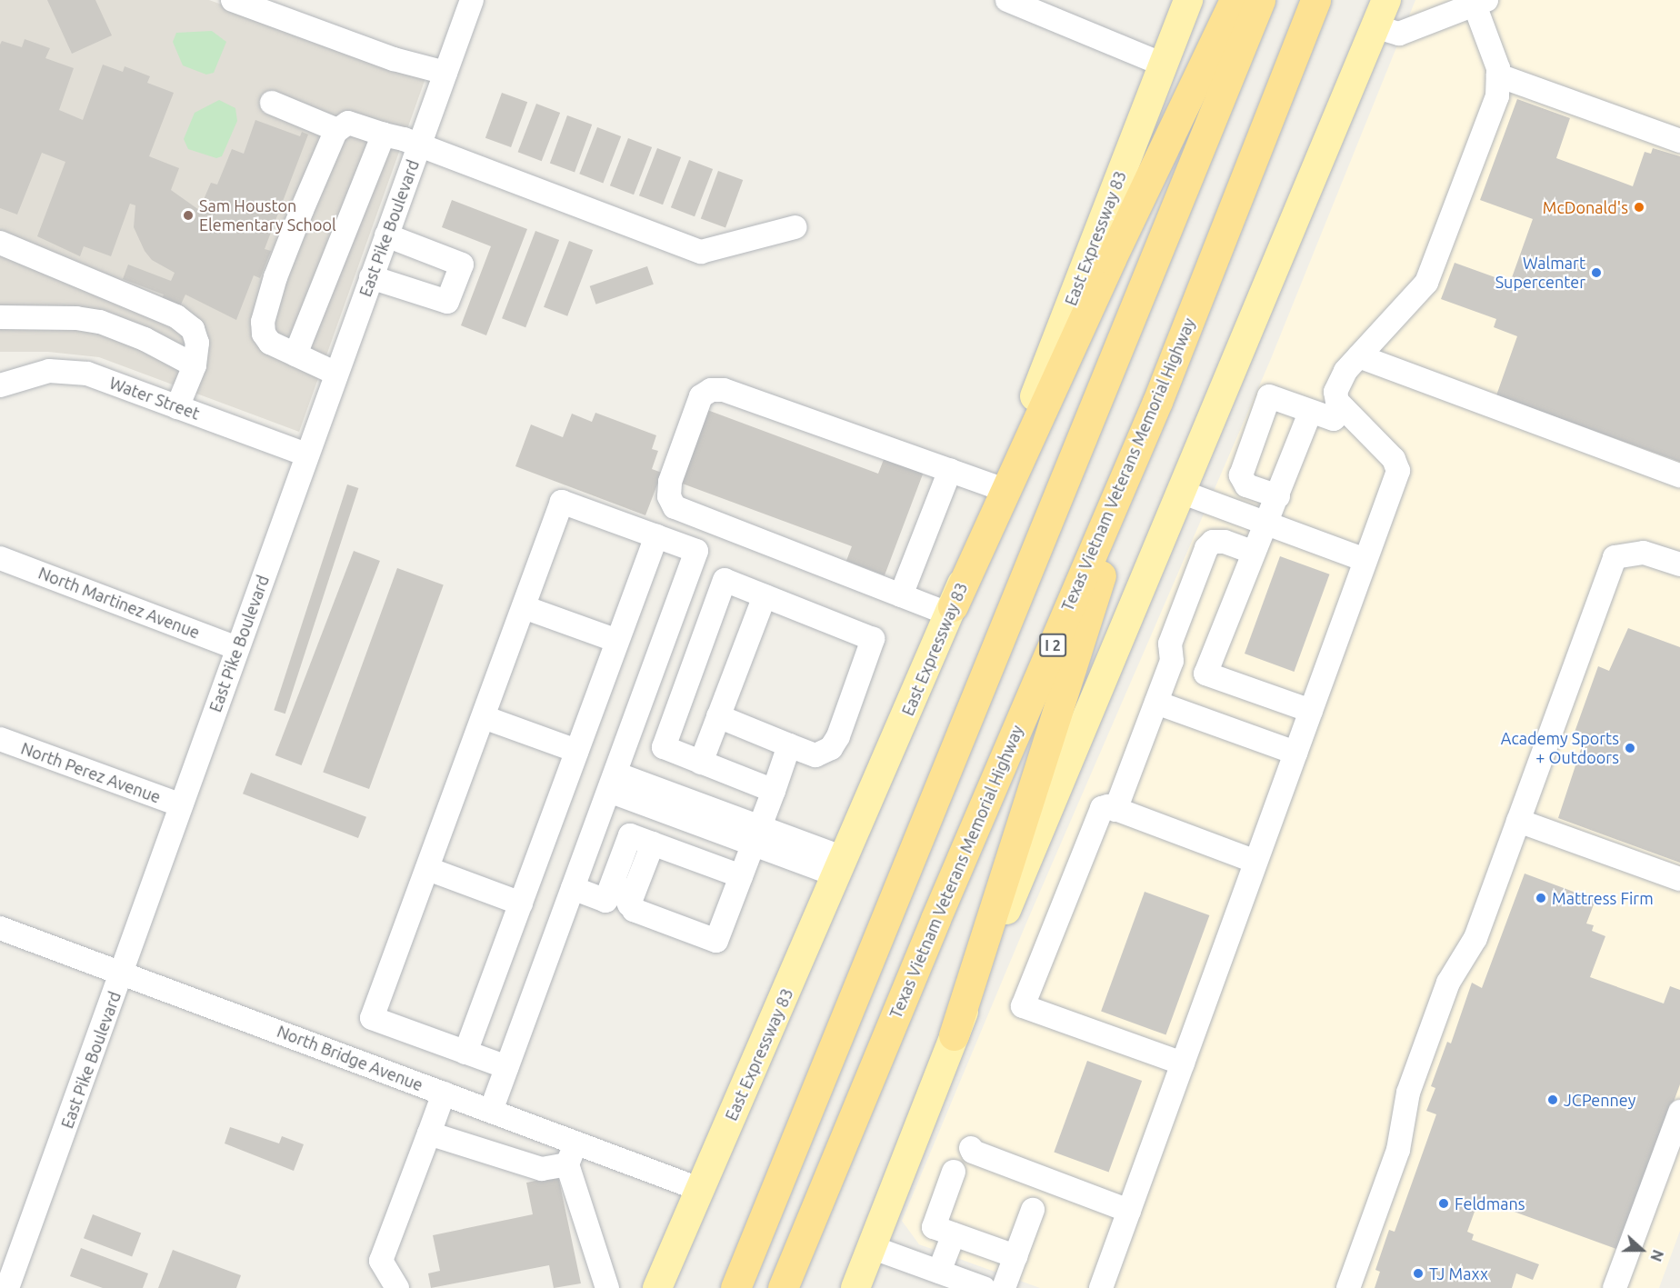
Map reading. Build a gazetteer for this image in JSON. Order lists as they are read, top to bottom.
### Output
{
  "streets": {
    "highway": ["Texas Vietnam Veterans Memorial Highway", "I 2"],
    "main road": ["East Expressway 83"],
    "street": [
      "East Pike Boulevard",
      "Water Street",
      "North Martinez Avenue",
      "North Perez Avenue",
      "North Bridge Avenue"
    ]
  },
  "crossings": [
    ["East Pike Boulevard", "Water Street"],
    ["East Pike Boulevard", "North Martinez Avenue"],
    ["East Pike Boulevard", "North Perez Avenue"],
    ["East Pike Boulevard", "North Bridge Avenue"],
    ["East Expressway 83", "North Bridge Avenue"]
  ],
  "places": [
    "McDonald's",
    "Sam Houston Elementary School",
    "Walmart Supercenter",
    "Academy Sports + Outdoors",
    "Mattress Firm",
    "JCPenney",
    "Feldmans",
    "TJ Maxx"
  ],
  "north": "right"
}
